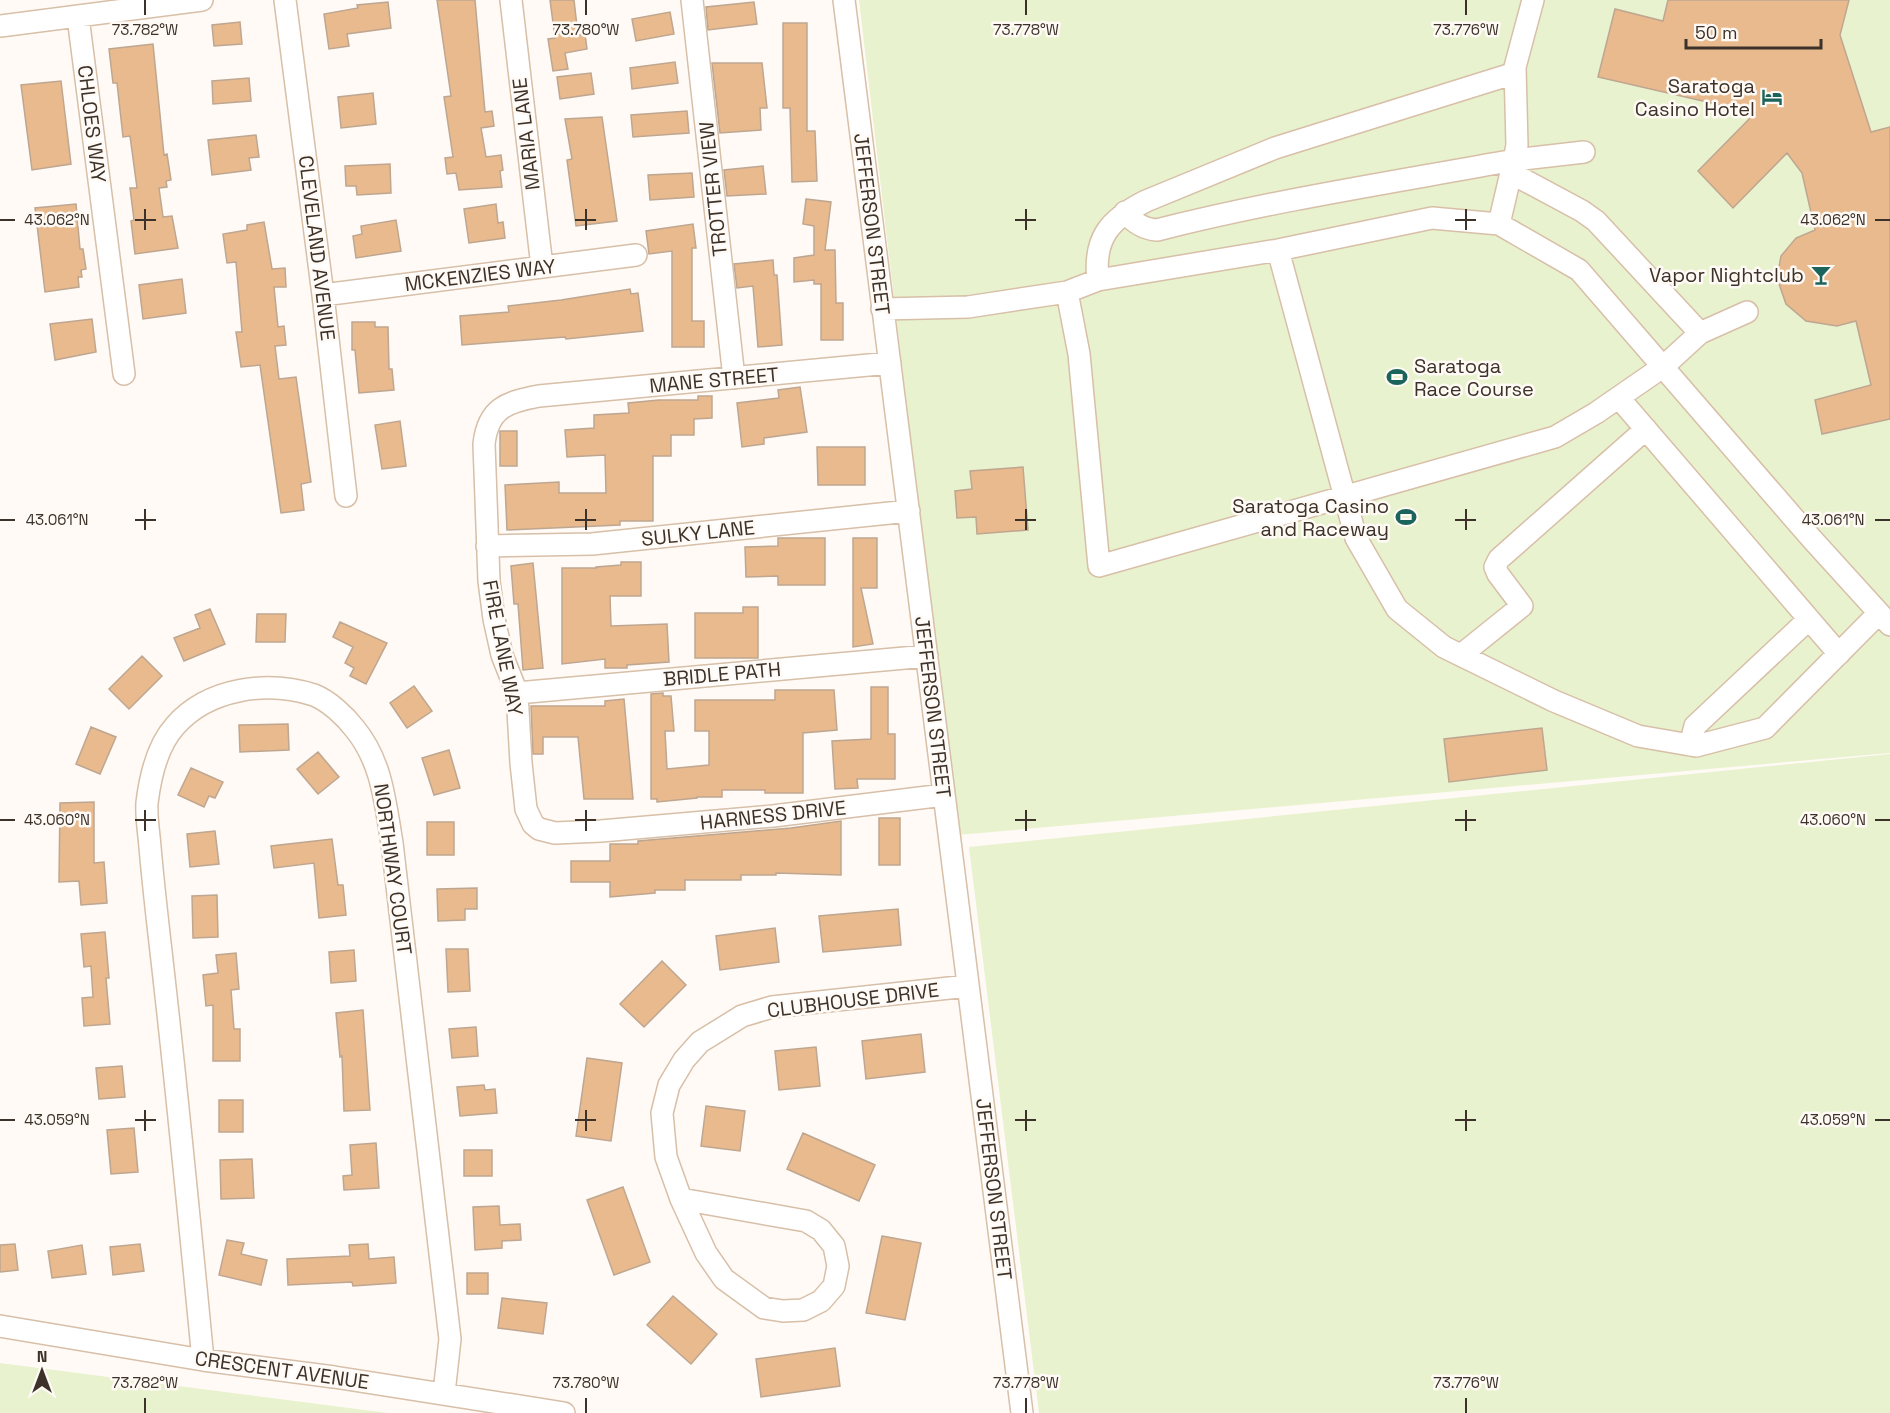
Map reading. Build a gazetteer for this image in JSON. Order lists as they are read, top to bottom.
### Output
{
  "streets": {
    "street": [
      "CHLOES WAY",
      "MARIA LANE",
      "TROTTER VIEW",
      "JEFFERSON STREET",
      "CLEVELAND AVENUE",
      "MCKENZIES WAY",
      "MANE STREET",
      "SULKY LANE",
      "FIRE LANE WAY",
      "BRIDLE PATH",
      "HARNESS DRIVE",
      "NORTHWAY COURT",
      "CLUBHOUSE DRIVE",
      "CRESCENT AVENUE"
    ]
  },
  "crossings": [
    ["MARIA LANE", "MCKENZIES WAY"],
    ["TROTTER VIEW", "MANE STREET"],
    ["JEFFERSON STREET", "MANE STREET"],
    ["JEFFERSON STREET", "SULKY LANE"],
    ["JEFFERSON STREET", "BRIDLE PATH"],
    ["JEFFERSON STREET", "HARNESS DRIVE"],
    ["JEFFERSON STREET", "CLUBHOUSE DRIVE"],
    ["CLEVELAND AVENUE", "MCKENZIES WAY"],
    ["MANE STREET", "FIRE LANE WAY"],
    ["SULKY LANE", "FIRE LANE WAY"],
    ["FIRE LANE WAY", "BRIDLE PATH"],
    ["FIRE LANE WAY", "HARNESS DRIVE"],
    ["NORTHWAY COURT", "CRESCENT AVENUE"]
  ],
  "places": {
    "hotel": ["Saratoga Casino Hotel"],
    "bar": ["Vapor Nightclub"],
    "sports": ["Saratoga Race Course", "Saratoga Casino and Raceway"]
  },
  "scale_bar": "50 m",
  "north": "top",
  "coordinates": [
    "73.782°W",
    "73.780°W",
    "73.778°W",
    "73.776°W",
    "43.062°N",
    "43.061°N",
    "43.060°N",
    "43.059°N"
  ]
}
